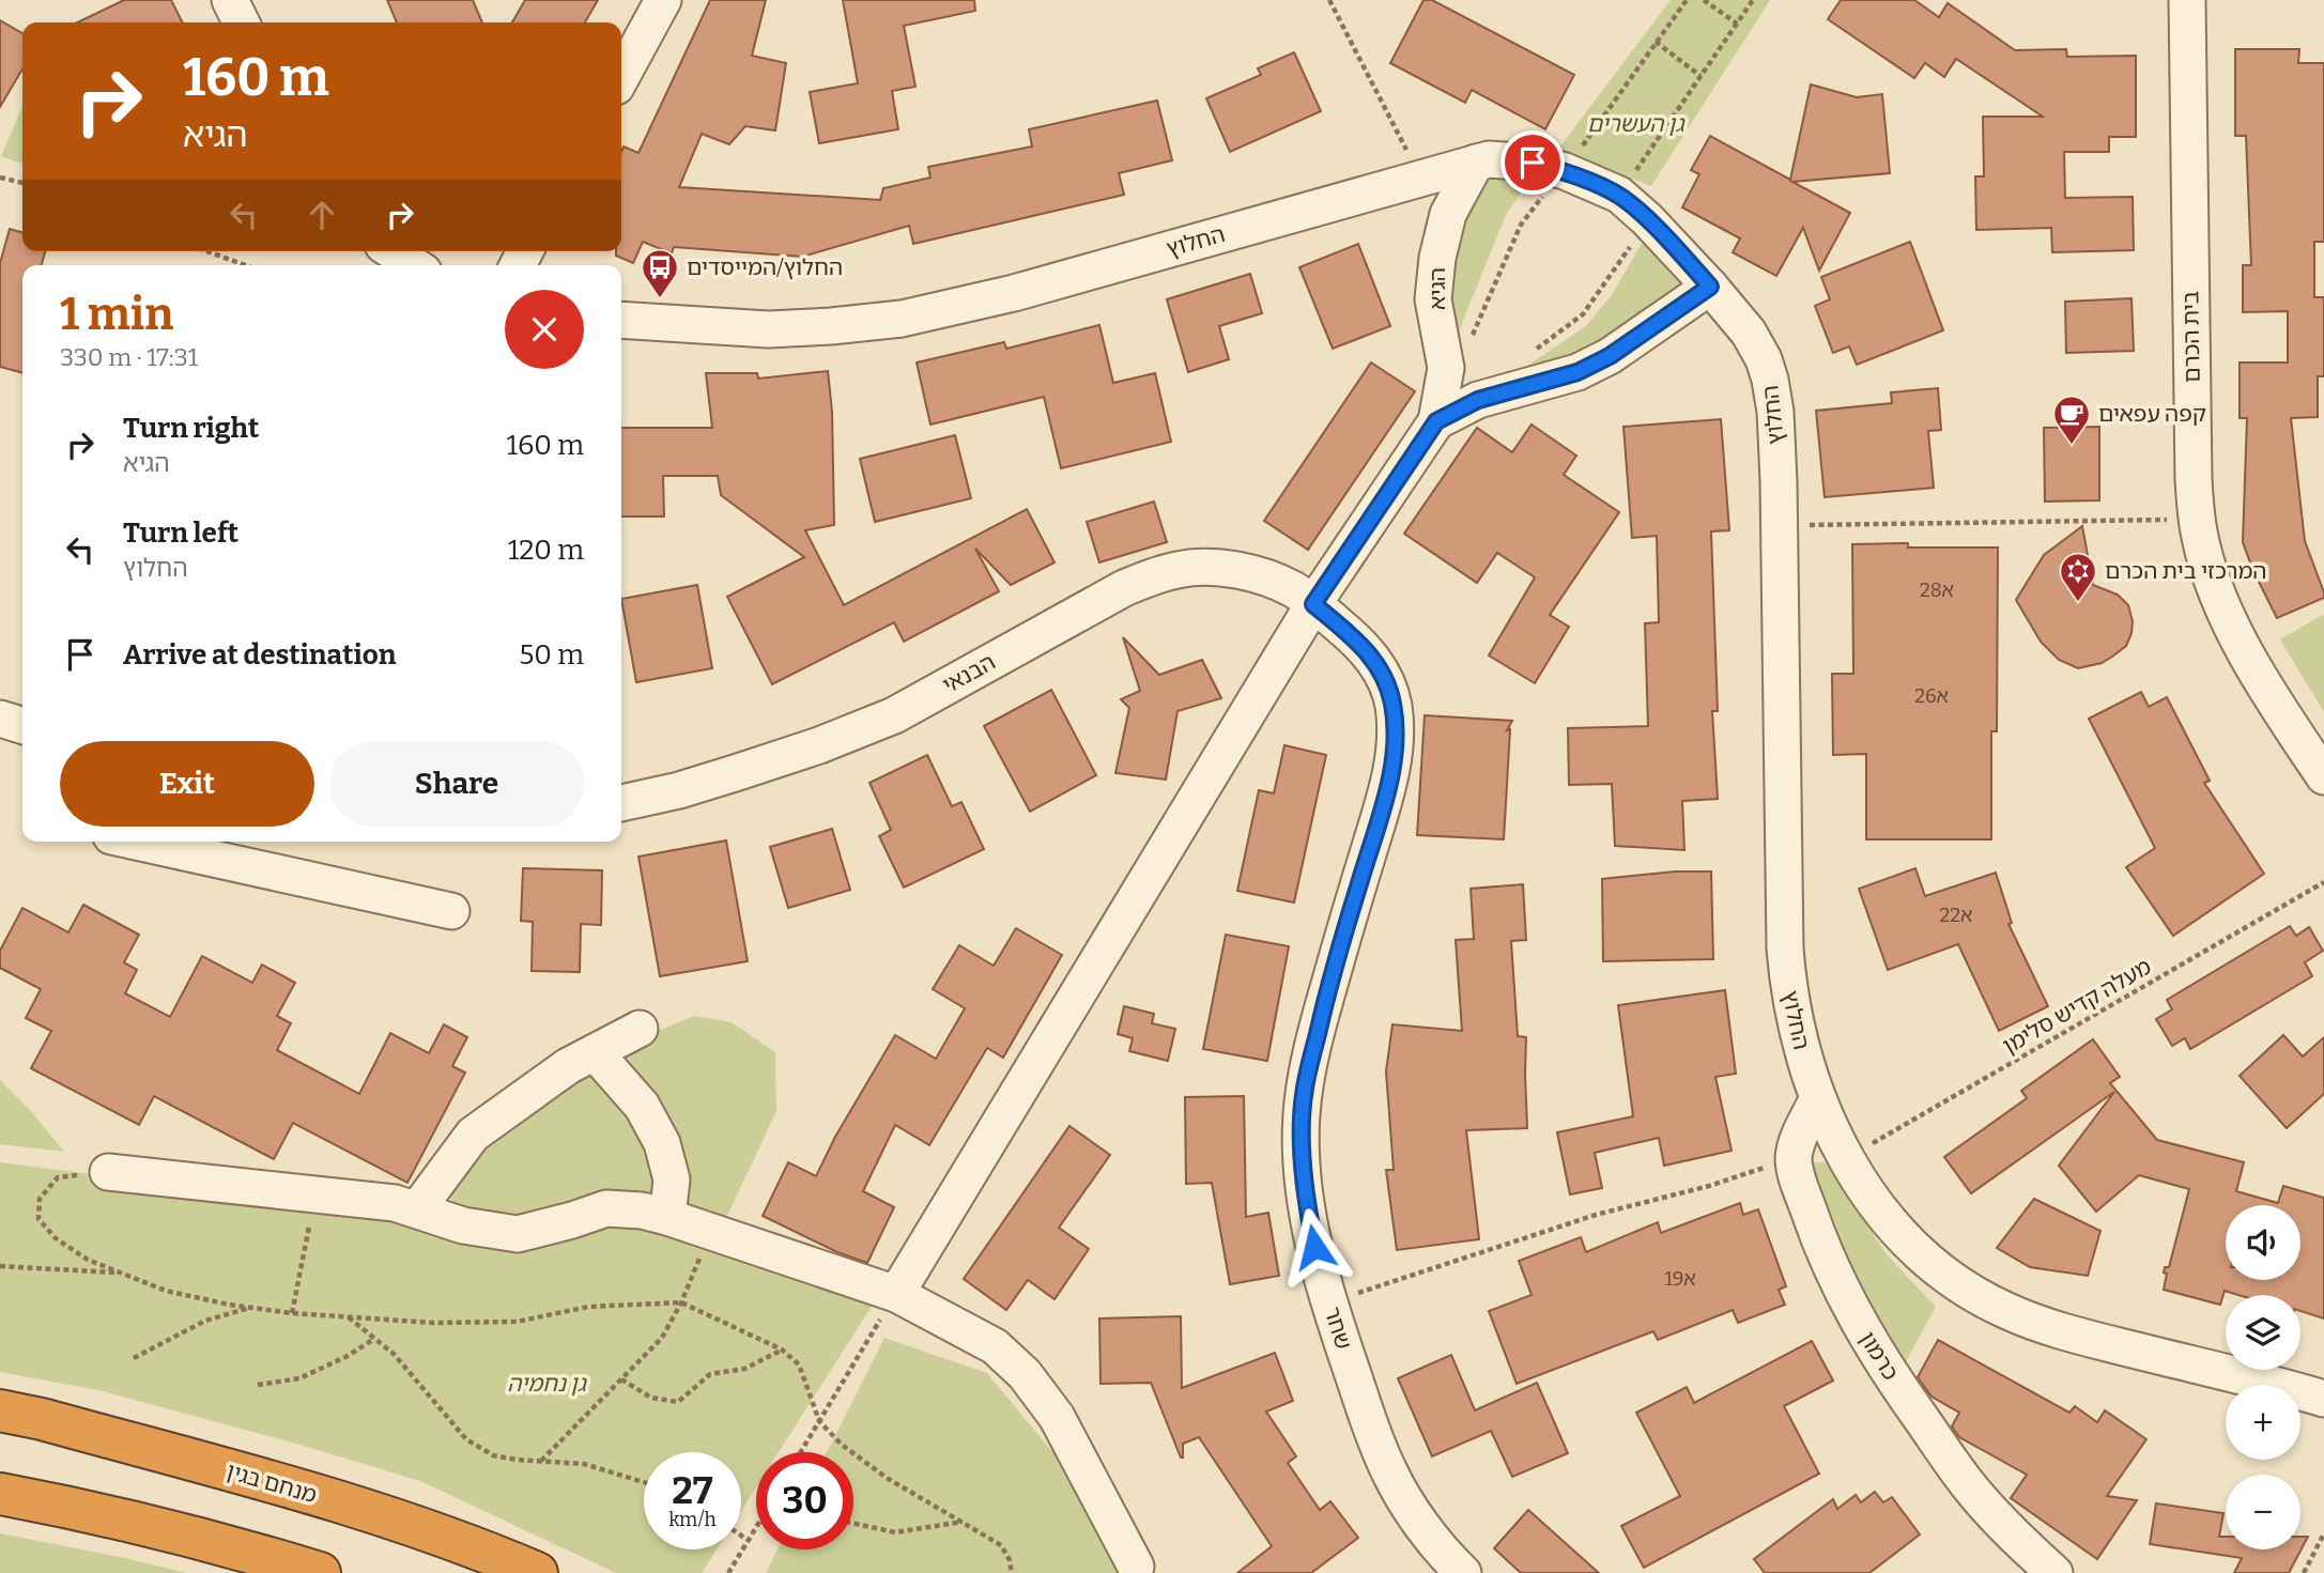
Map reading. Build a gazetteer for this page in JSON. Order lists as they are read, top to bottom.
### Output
{
  "streets": {
    "highway": ["מנחם בגין"],
    "street": [
      "החלוץ",
      "הגיא",
      "בית הכרם",
      "הבנאי",
      "שחר",
      "כרמון"
    ],
    "path": ["מעלה קדיש סלימן"]
  },
  "crossings": [
    ["החלוץ", "הגיא"],
    ["החלוץ", "מעלה קדיש סלימן"],
    ["הגיא", "הבנאי"],
    ["הגיא", "שחר"],
    ["הבנאי", "שחר"]
  ],
  "parks": ["גן העשרים", "גן נחמיה"],
  "places": {
    "bus stop": ["החלוץ/המייסדים"],
    "cafe": ["קפה עפאים"],
    "synagogue": ["המרכזי בית הכרם"]
  },
  "house_numbers": [
    "28א",
    "26א",
    "22א",
    "19א"
  ],
  "page": {
    "turn": ["160 m", "הגיא"],
    "heading": ["1 min", "330 m · 17:31"],
    "list": [
      {
        "name": "Turn right",
        "note": "הגיא",
        "value": "160 m"
      },
      {
        "name": "Turn left",
        "note": "החלוץ",
        "value": "120 m"
      },
      {
        "name": "Arrive at destination",
        "value": "50 m"
      }
    ],
    "buttons": ["Exit", "Share"],
    "map_buttons": ["+", "−"],
    "speed": "27 km/h",
    "limit": "30"
  }
}
